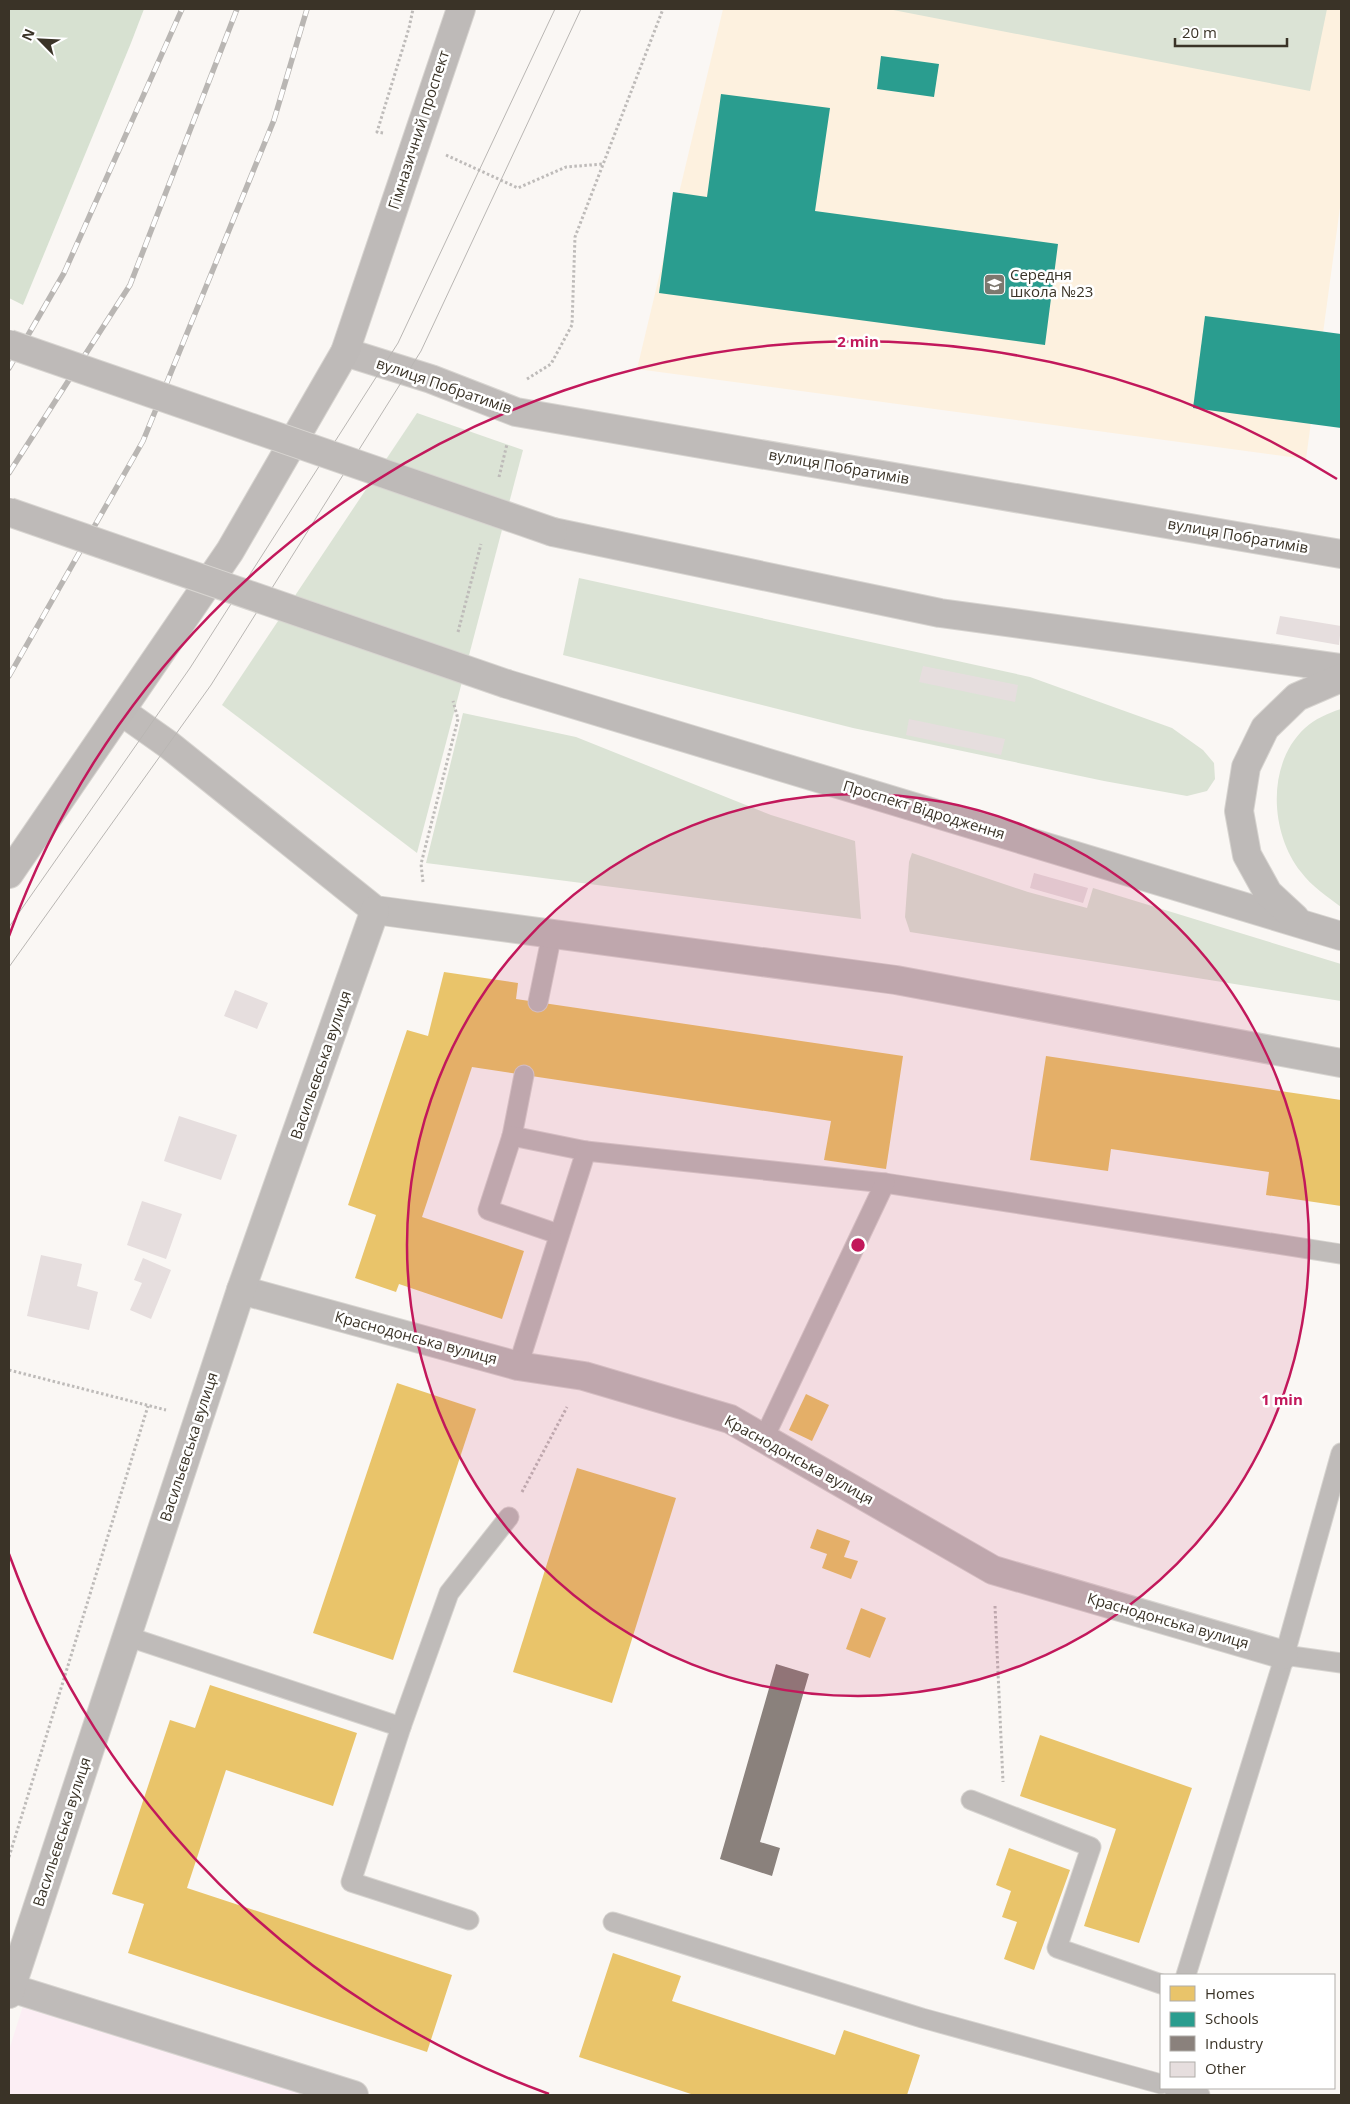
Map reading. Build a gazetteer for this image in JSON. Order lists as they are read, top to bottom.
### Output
{
  "streets": {
    "main road": ["Гімназичний проспект", "Проспект Відродження"],
    "street": ["вулиця Побратимів", "Васильєвська вулиця", "Краснодонська вулиця"]
  },
  "crossings": [
    ["Гімназичний проспект", "вулиця Побратимів"],
    ["Васильєвська вулиця", "Краснодонська вулиця"]
  ],
  "places": {
    "school or university": ["Середня школа №23"]
  },
  "legend": [
    "Homes",
    "Schools",
    "Industry",
    "Other"
  ],
  "scale_bar": "20 m",
  "north": "top left",
  "rings": ["2 min", "1 min"]
}
